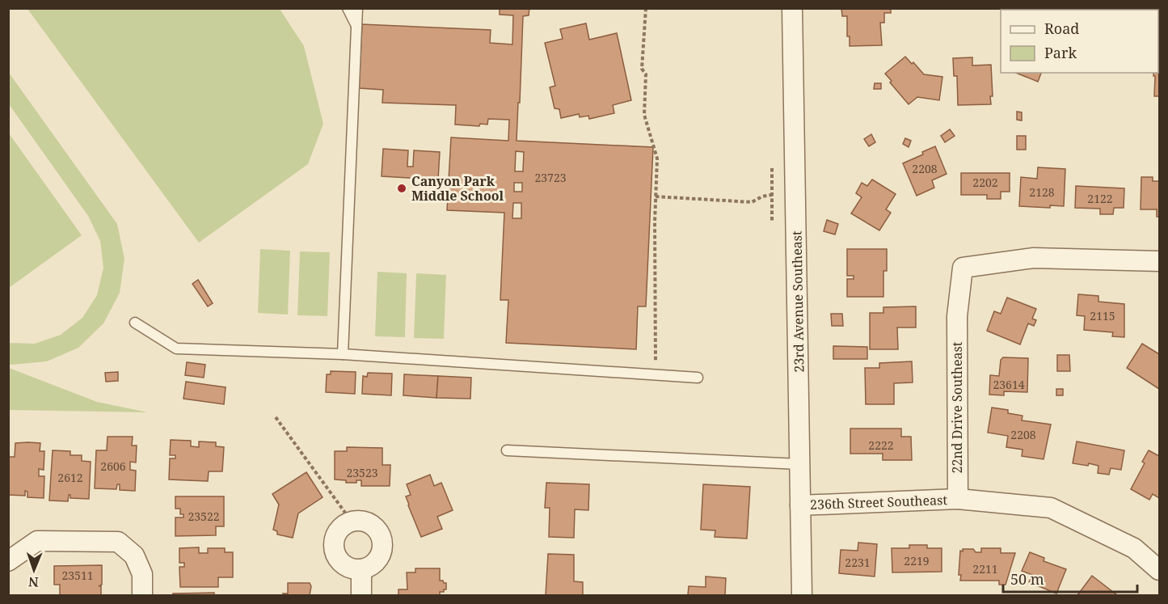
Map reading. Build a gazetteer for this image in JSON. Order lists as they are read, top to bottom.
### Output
{
  "streets": {
    "street": ["23rd Avenue Southeast", "22nd Drive Southeast", "236th Street Southeast"]
  },
  "crossings": [
    ["23rd Avenue Southeast", "236th Street Southeast"],
    ["22nd Drive Southeast", "236th Street Southeast"]
  ],
  "places": ["Canyon Park Middle School"],
  "house_numbers": [
    "2208",
    "23723",
    "2202",
    "2128",
    "2122",
    "2115",
    "23614",
    "2208",
    "2222",
    "2606",
    "23523",
    "2612",
    "23522",
    "2219",
    "2231",
    "2211",
    "23511"
  ],
  "legend": ["Road", "Park"],
  "scale_bar": "50 m",
  "north": "bottom"
}
